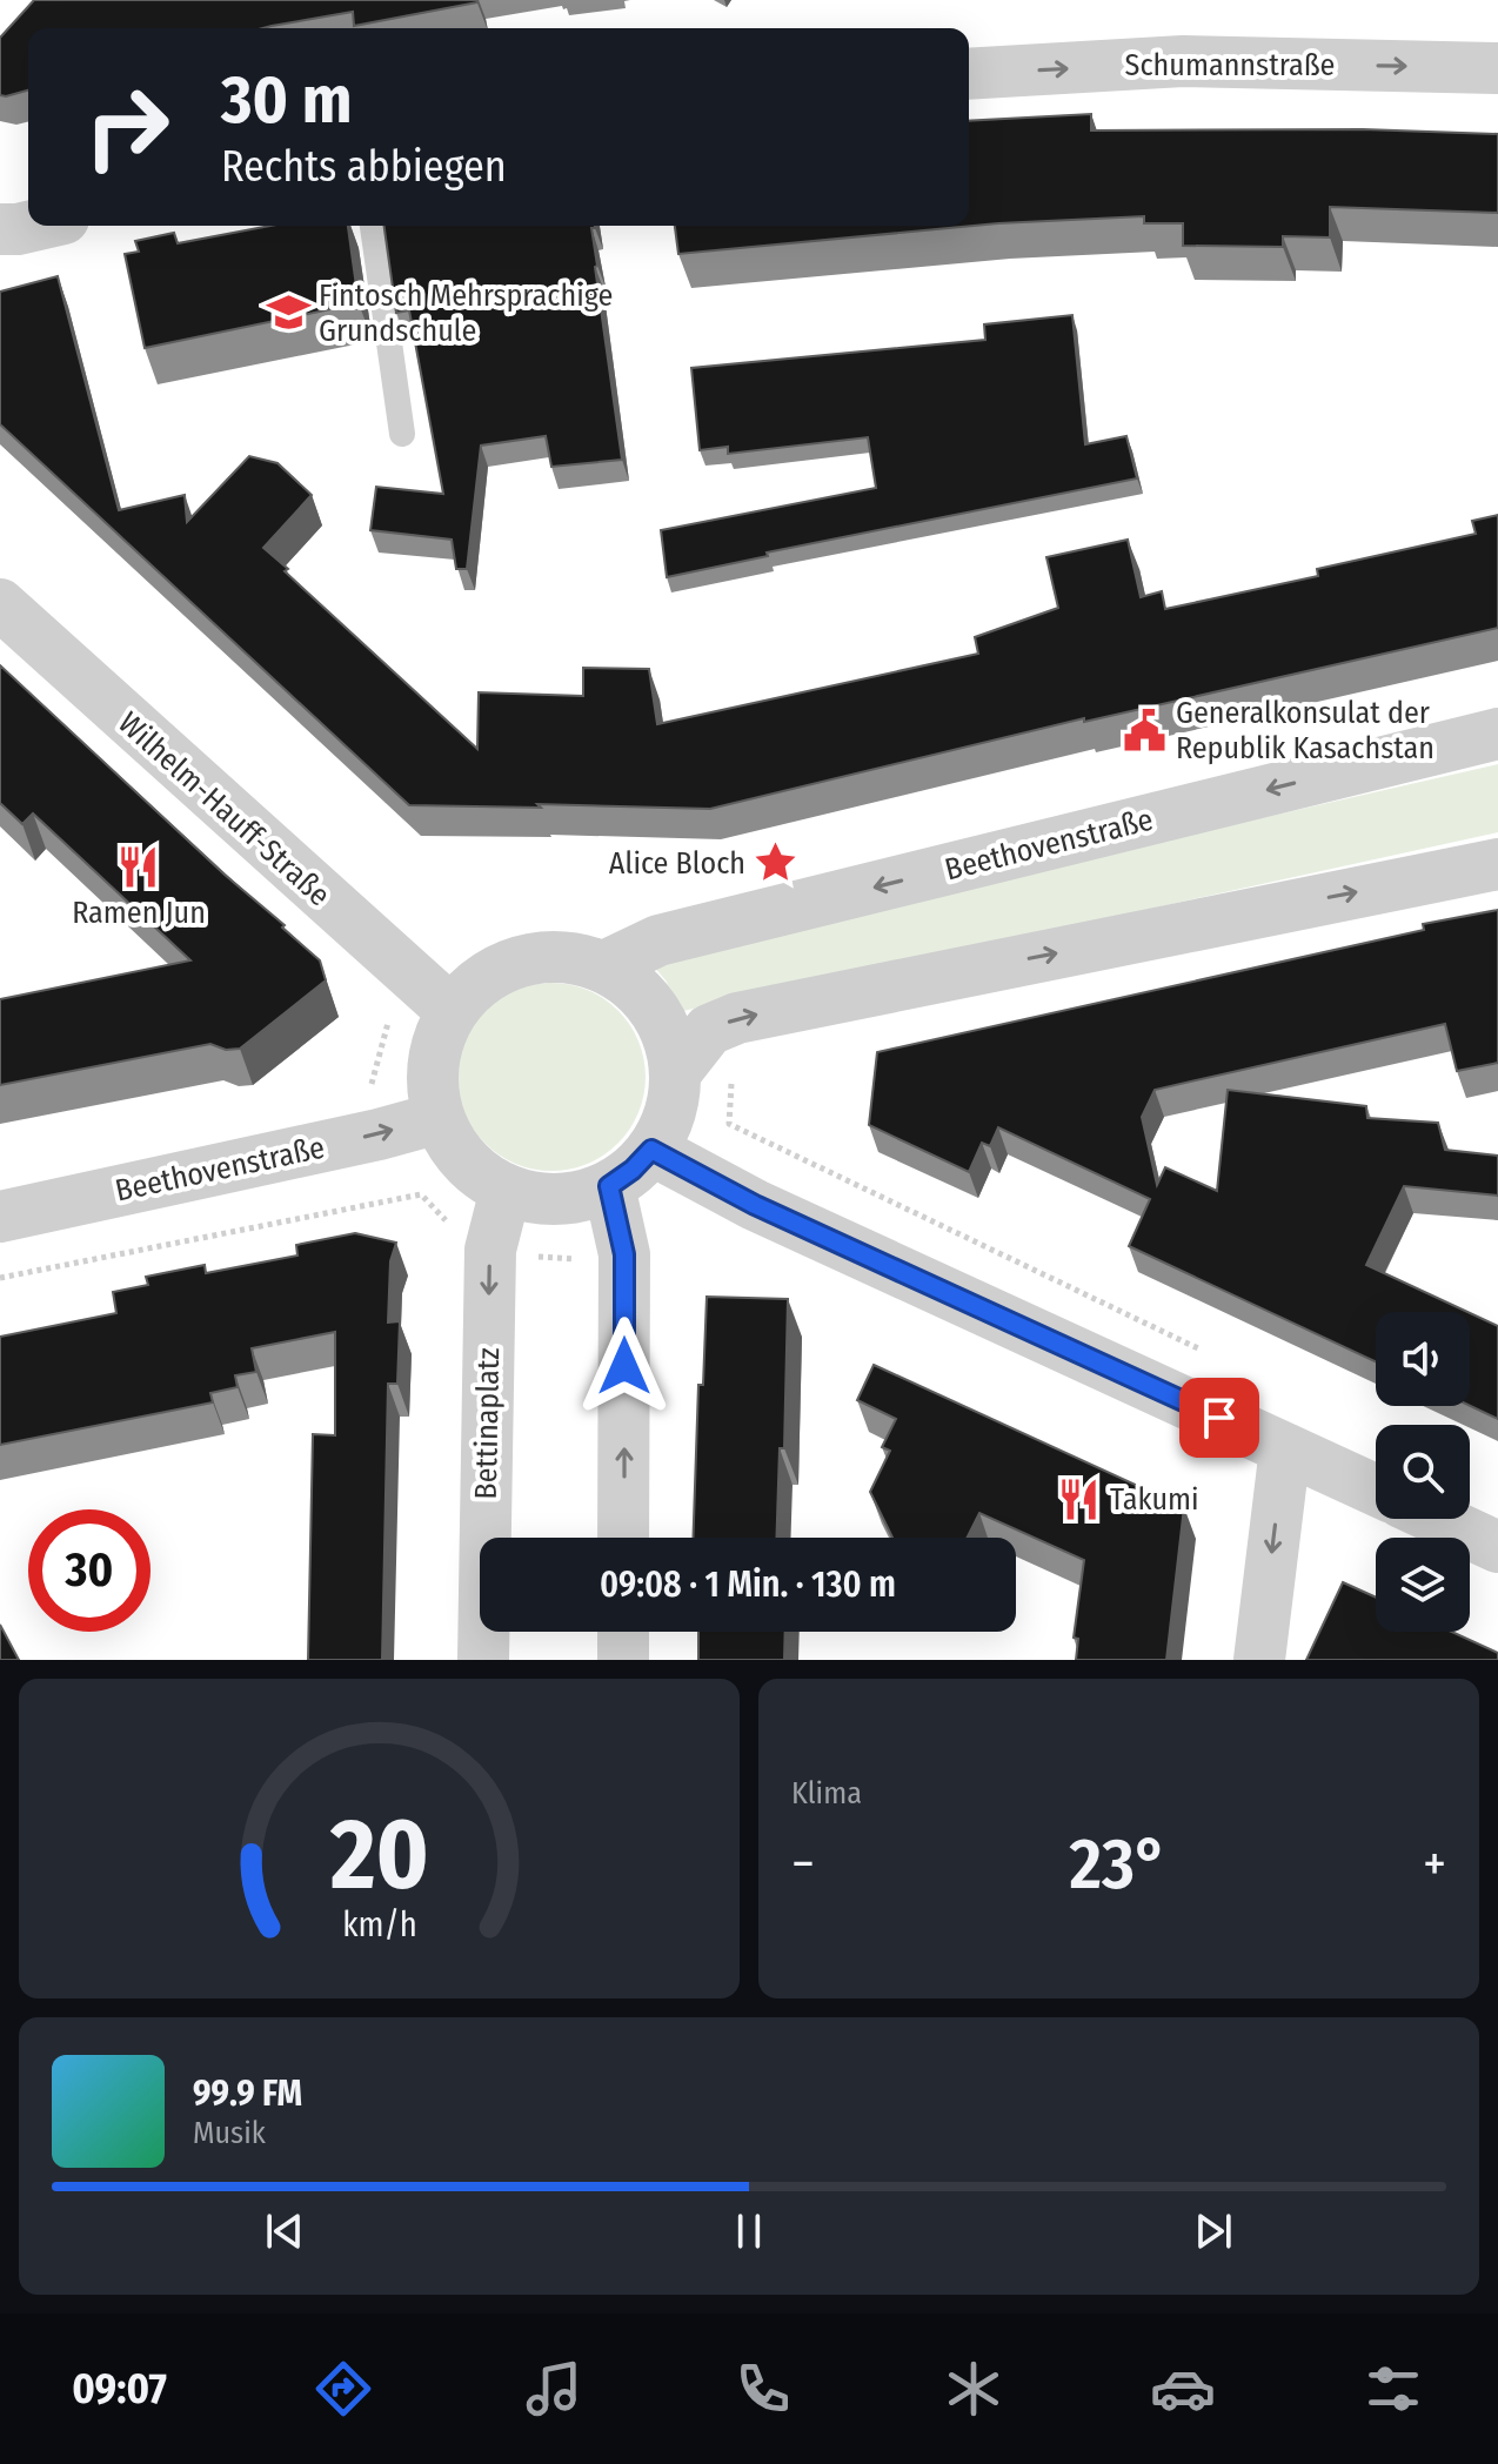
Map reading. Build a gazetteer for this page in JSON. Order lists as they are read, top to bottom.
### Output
{
  "streets": {
    "street": [
      "Schumannstraße",
      "Wilhelm-Hauff-Straße",
      "Beethovenstraße",
      "Bettinaplatz"
    ]
  },
  "crossings": [
    ["Wilhelm-Hauff-Straße", "Beethovenstraße"],
    ["Wilhelm-Hauff-Straße", "Bettinaplatz"],
    ["Beethovenstraße", "Bettinaplatz"]
  ],
  "one_way": ["Schumannstraße"],
  "places": {
    "school or university": ["Fintosch Mehrsprachige Grundschule"],
    "public building": ["Generalkonsulat der Republik Kasachstan"],
    "place": ["Alice Bloch"],
    "restaurant": ["Ramen Jun", "Takumi"]
  },
  "page": {
    "turn": ["30 m", "Rechts abbiegen"],
    "limit": "30",
    "trip": "09:08 · 1 Min. · 130 m",
    "tile": "Klima",
    "heat": ["−", "23°", "+"],
    "song": ["99.9 FM", "Musik"],
    "tabs": "09:07",
    "gauge": ["20", "km/h"]
  }
}
